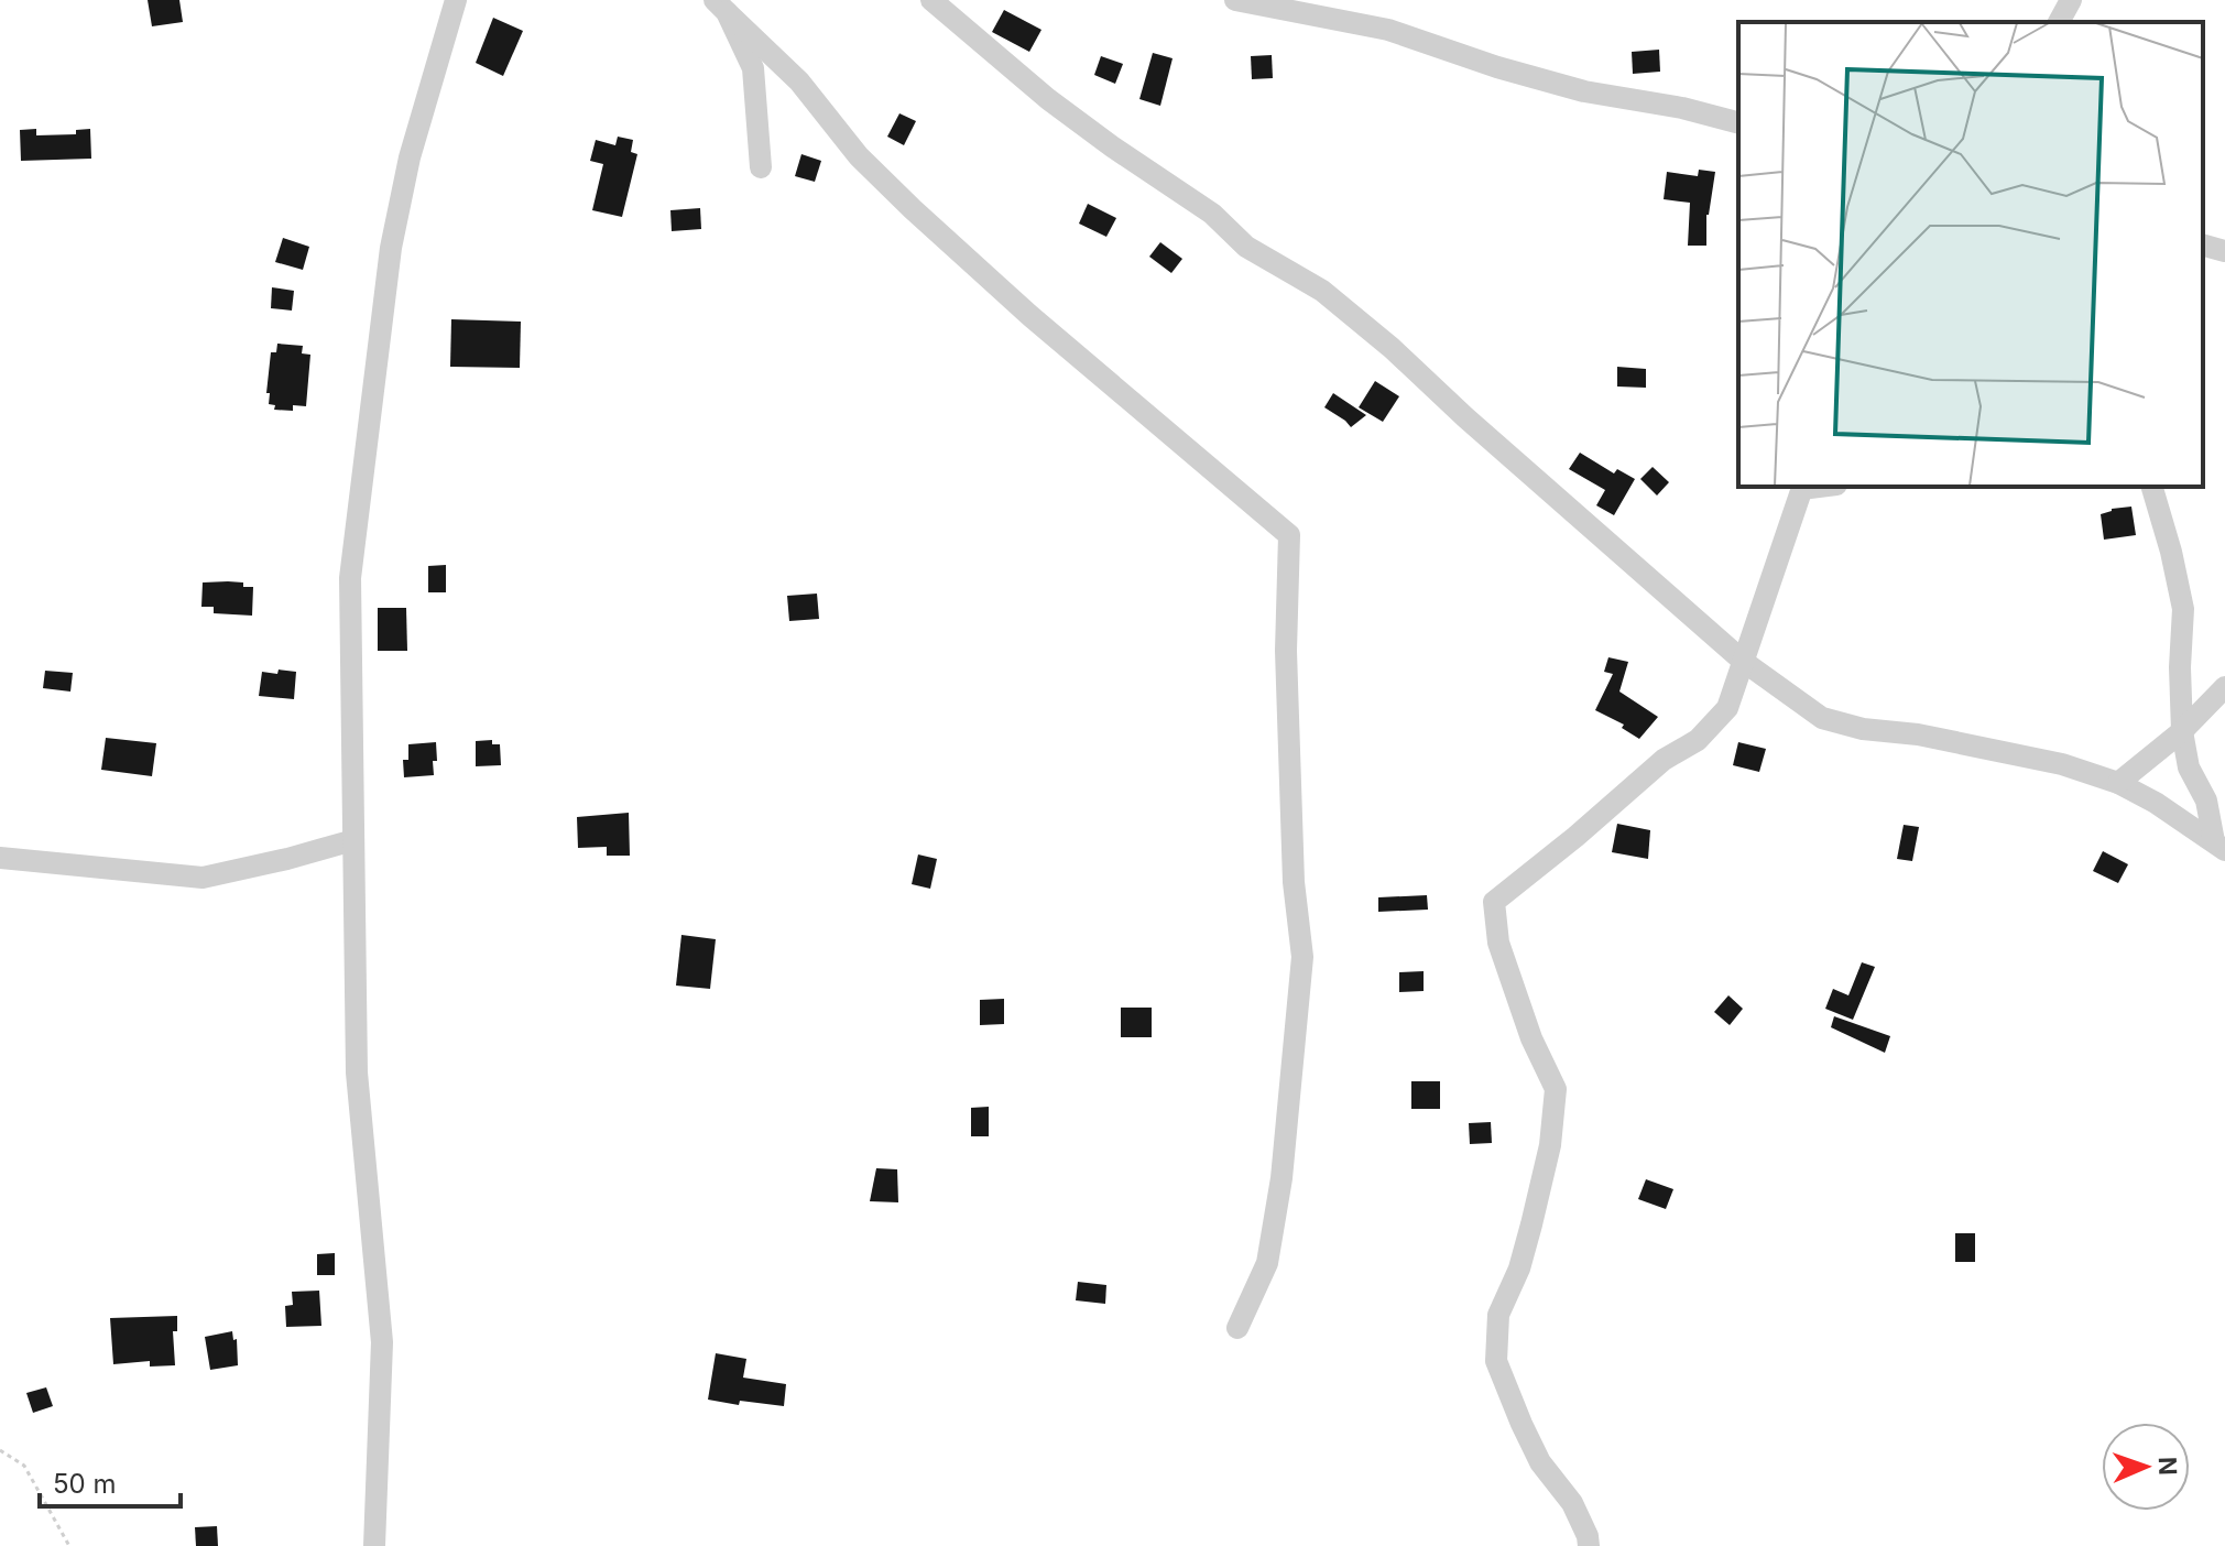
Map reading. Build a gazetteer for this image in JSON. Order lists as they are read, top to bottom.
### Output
{
  "scale_bar": "50 m",
  "north": "right"
}
